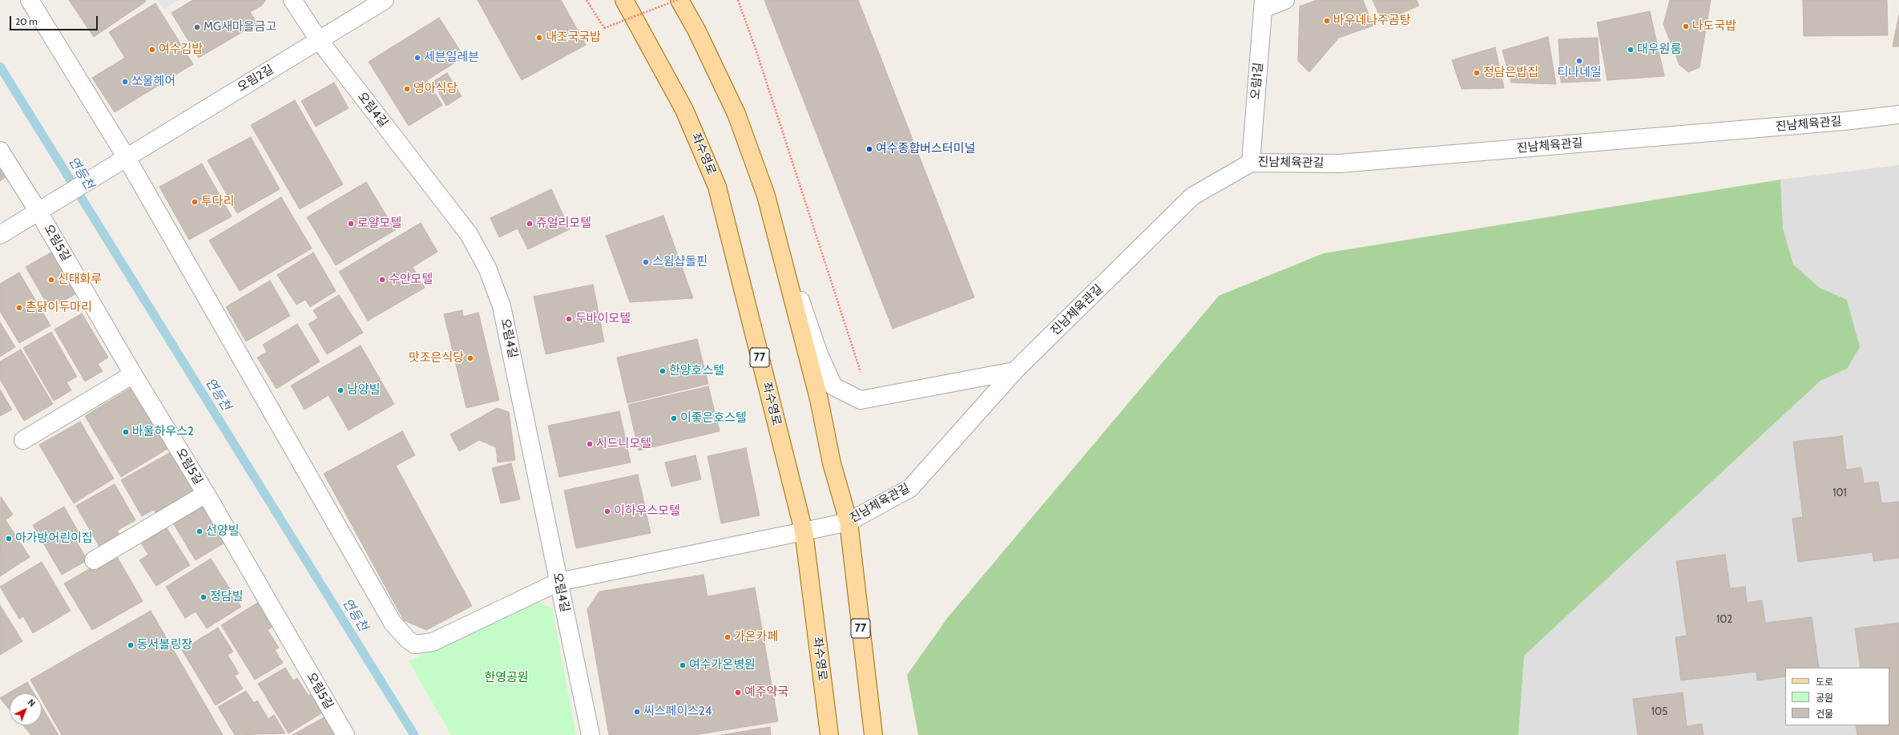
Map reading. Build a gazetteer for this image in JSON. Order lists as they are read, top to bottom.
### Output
{
  "streets": {
    "main road": ["좌수영로", "77"],
    "street": [
      "오림2길",
      "오림1길",
      "오림4길",
      "진남체육관길",
      "오림5길"
    ]
  },
  "crossings": [
    ["오림2길", "오림4길"],
    ["오림2길", "진남체육관길"],
    ["오림2길", "오림5길"],
    ["오림1길", "진남체육관길"],
    ["오림4길", "진남체육관길"],
    ["진남체육관길", "좌수영로"],
    ["진남체육관길", "77"]
  ],
  "water": ["연등천"],
  "parks": ["한영공원"],
  "places": [
    "바우네나주곰탕",
    "나도국밥",
    "MG새마을금고",
    "내조국국밥",
    "여수김밥",
    "대우원룸",
    "세븐일레븐",
    "티나네일",
    "정담은밥집",
    "쏘울헤어",
    "영아식당",
    "여수종합버스터미널",
    "투다리",
    "로얄모텔",
    "쥬얼리모텔",
    "스윔샵돌핀",
    "신태화루",
    "수안모텔",
    "촌닭이두마리",
    "두바이모텔",
    "맛조은식당",
    "한양호스텔",
    "남양빌",
    "이좋은호스텔",
    "바울하우스2",
    "시드니모텔",
    "이하우스모텔",
    "선양빌",
    "아가방어린이집",
    "정담빌",
    "가온카페",
    "동서볼링장",
    "여수가온병원",
    "예주약국",
    "씨스페이스24"
  ],
  "house_numbers": ["101", "102", "105"],
  "legend": ["도로", "공원", "건물"],
  "scale_bar": "20 m",
  "north": "top right"
}
